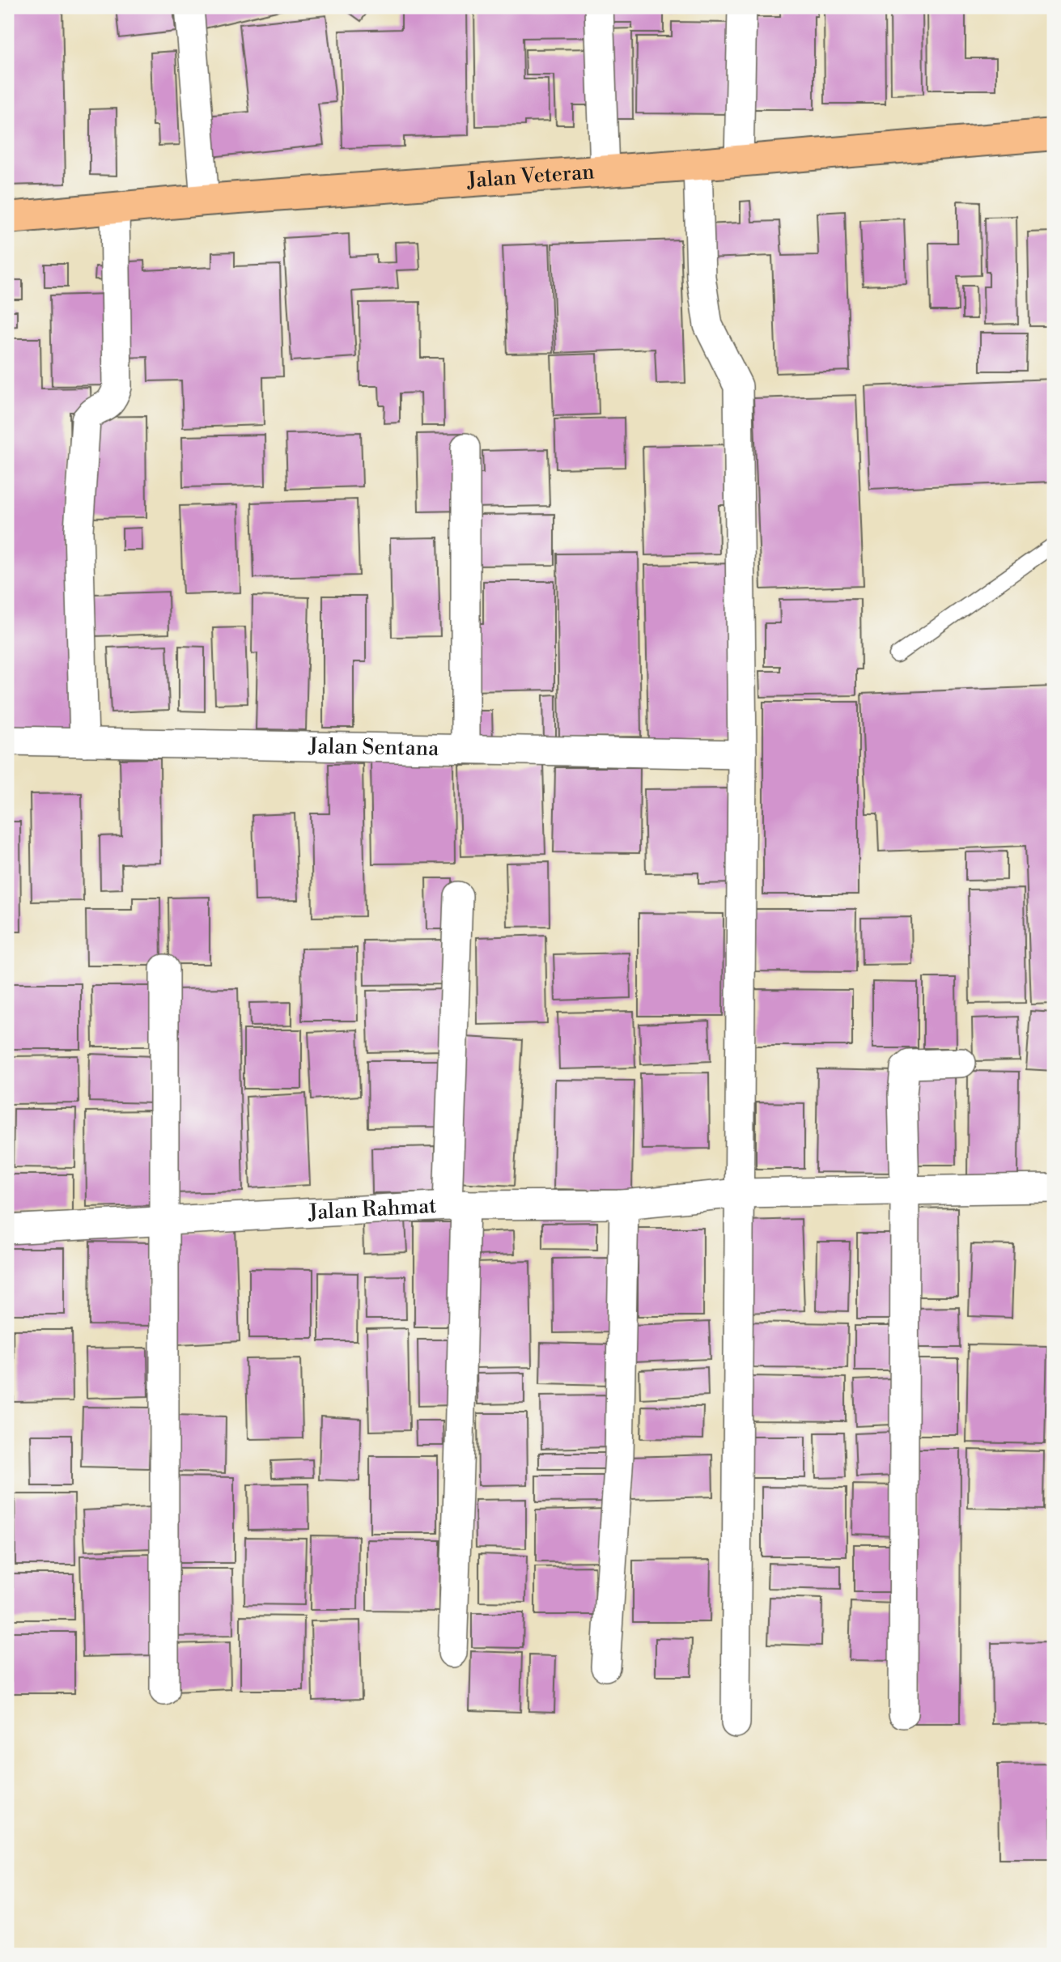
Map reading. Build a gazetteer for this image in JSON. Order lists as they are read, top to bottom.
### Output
{
  "streets": {
    "main road": ["Jalan Veteran"],
    "street": ["Jalan Sentana", "Jalan Rahmat"]
  }
}
